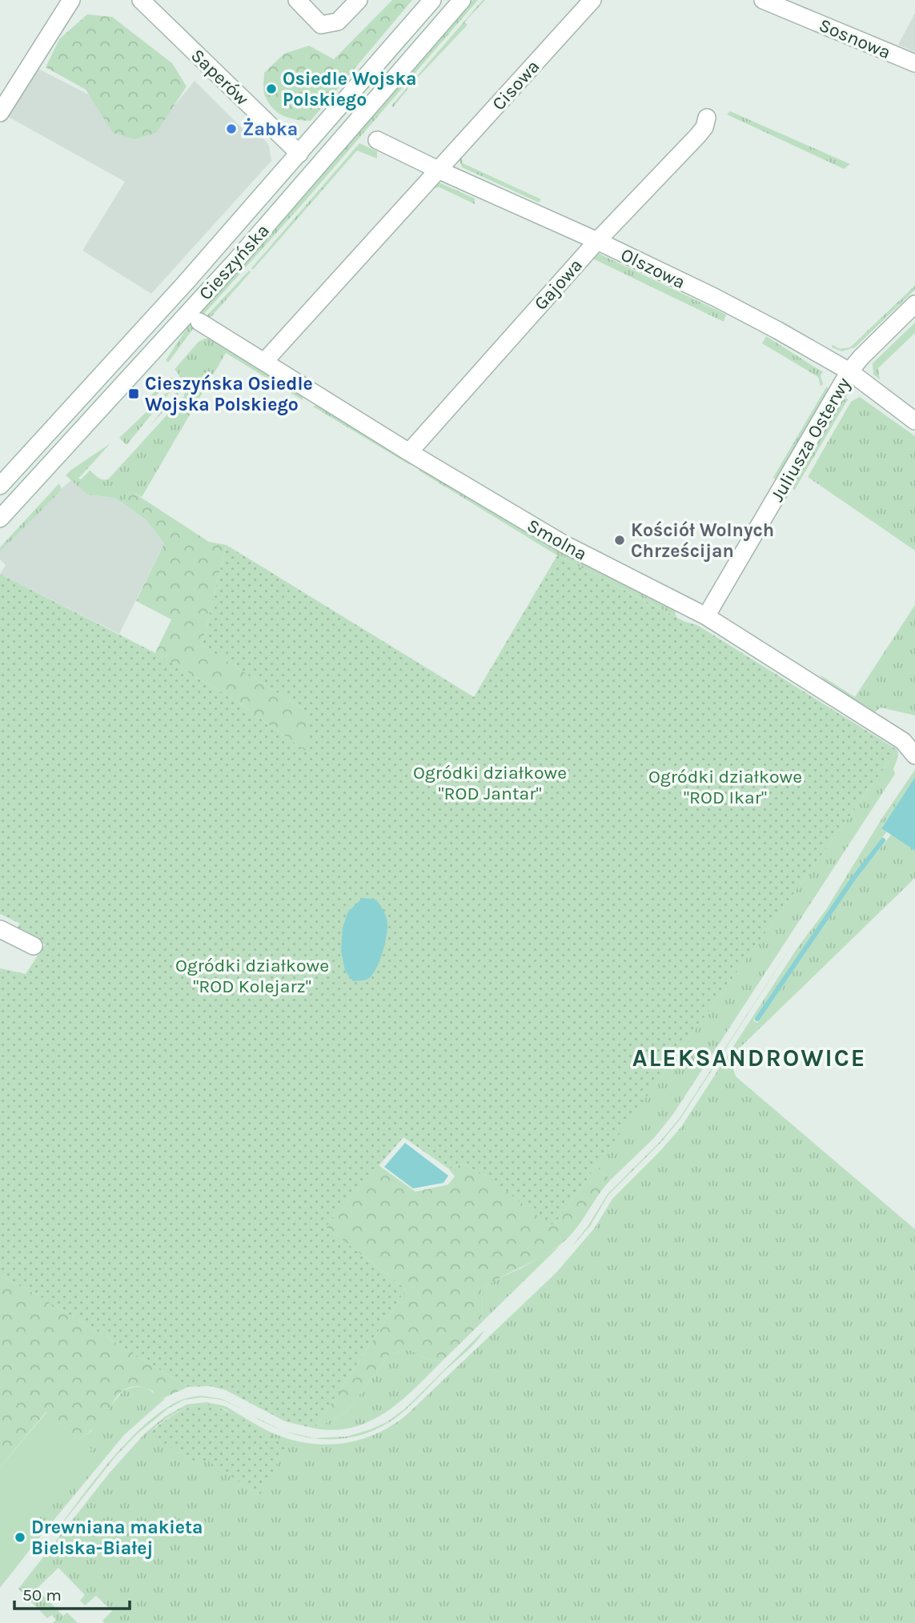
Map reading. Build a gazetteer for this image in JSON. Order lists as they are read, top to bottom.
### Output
{
  "streets": {
    "street": [
      "Sosnowa",
      "Saperów",
      "Cisowa",
      "Cieszyńska",
      "Olszowa",
      "Gajowa",
      "Juliusza Osterwy",
      "Smolna"
    ]
  },
  "crossings": [
    ["Saperów", "Cieszyńska"],
    ["Cisowa", "Olszowa"],
    ["Olszowa", "Gajowa"],
    ["Olszowa", "Juliusza Osterwy"],
    ["Gajowa", "Smolna"],
    ["Juliusza Osterwy", "Smolna"]
  ],
  "districts": ["ALEKSANDROWICE"],
  "parks": ["Ogródki działkowe \"ROD Jantar\"", "Ogródki działkowe \"ROD Ikar\"", "Ogródki działkowe \"ROD Kolejarz\""],
  "places": {
    "other": [
      "Osiedle Wojska Polskiego",
      "Żabka",
      "Kościół Wolnych Chrześcijan",
      "Drewniana makieta Bielska-Białej"
    ],
    "transit": ["Cieszyńska Osiedle Wojska Polskiego"]
  },
  "scale_bar": "50 m"
}
